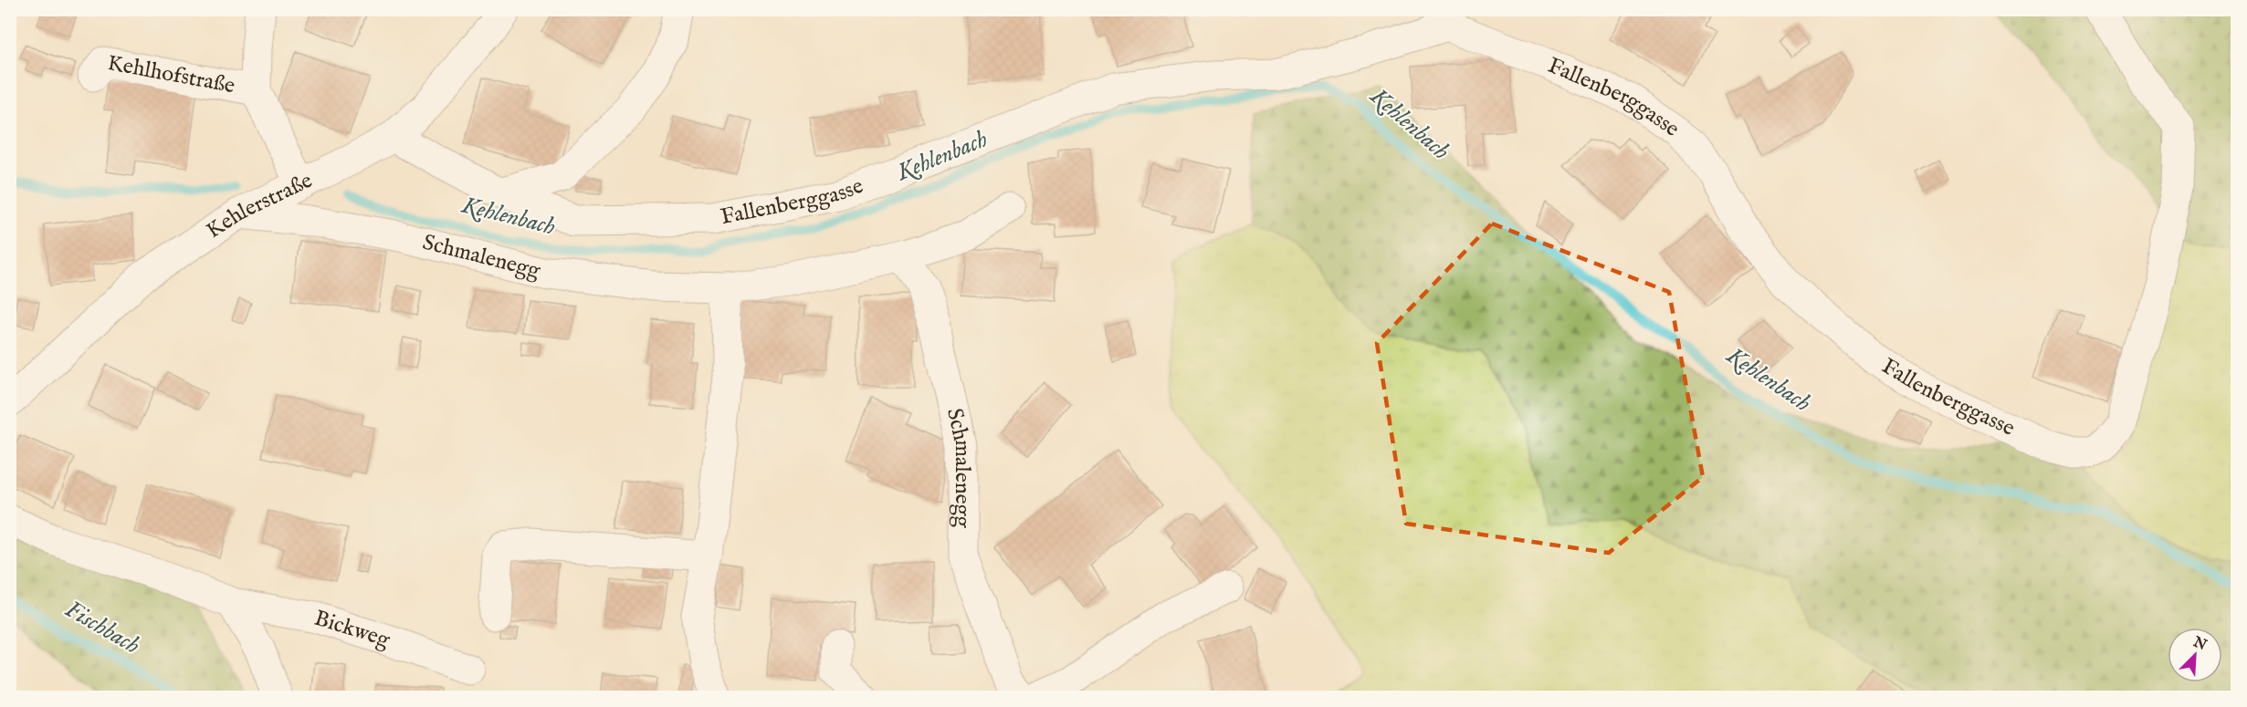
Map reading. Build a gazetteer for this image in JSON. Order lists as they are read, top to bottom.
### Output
{
  "streets": {
    "street": [
      "Kehlhofstraße",
      "Fallenberggasse",
      "Kehlerstraße",
      "Schmalenegg",
      "Bickweg"
    ]
  },
  "crossings": [
    ["Fallenberggasse", "Kehlerstraße"],
    ["Kehlerstraße", "Schmalenegg"]
  ],
  "water": ["Kehlenbach", "Fischbach"],
  "north": "top right"
}
